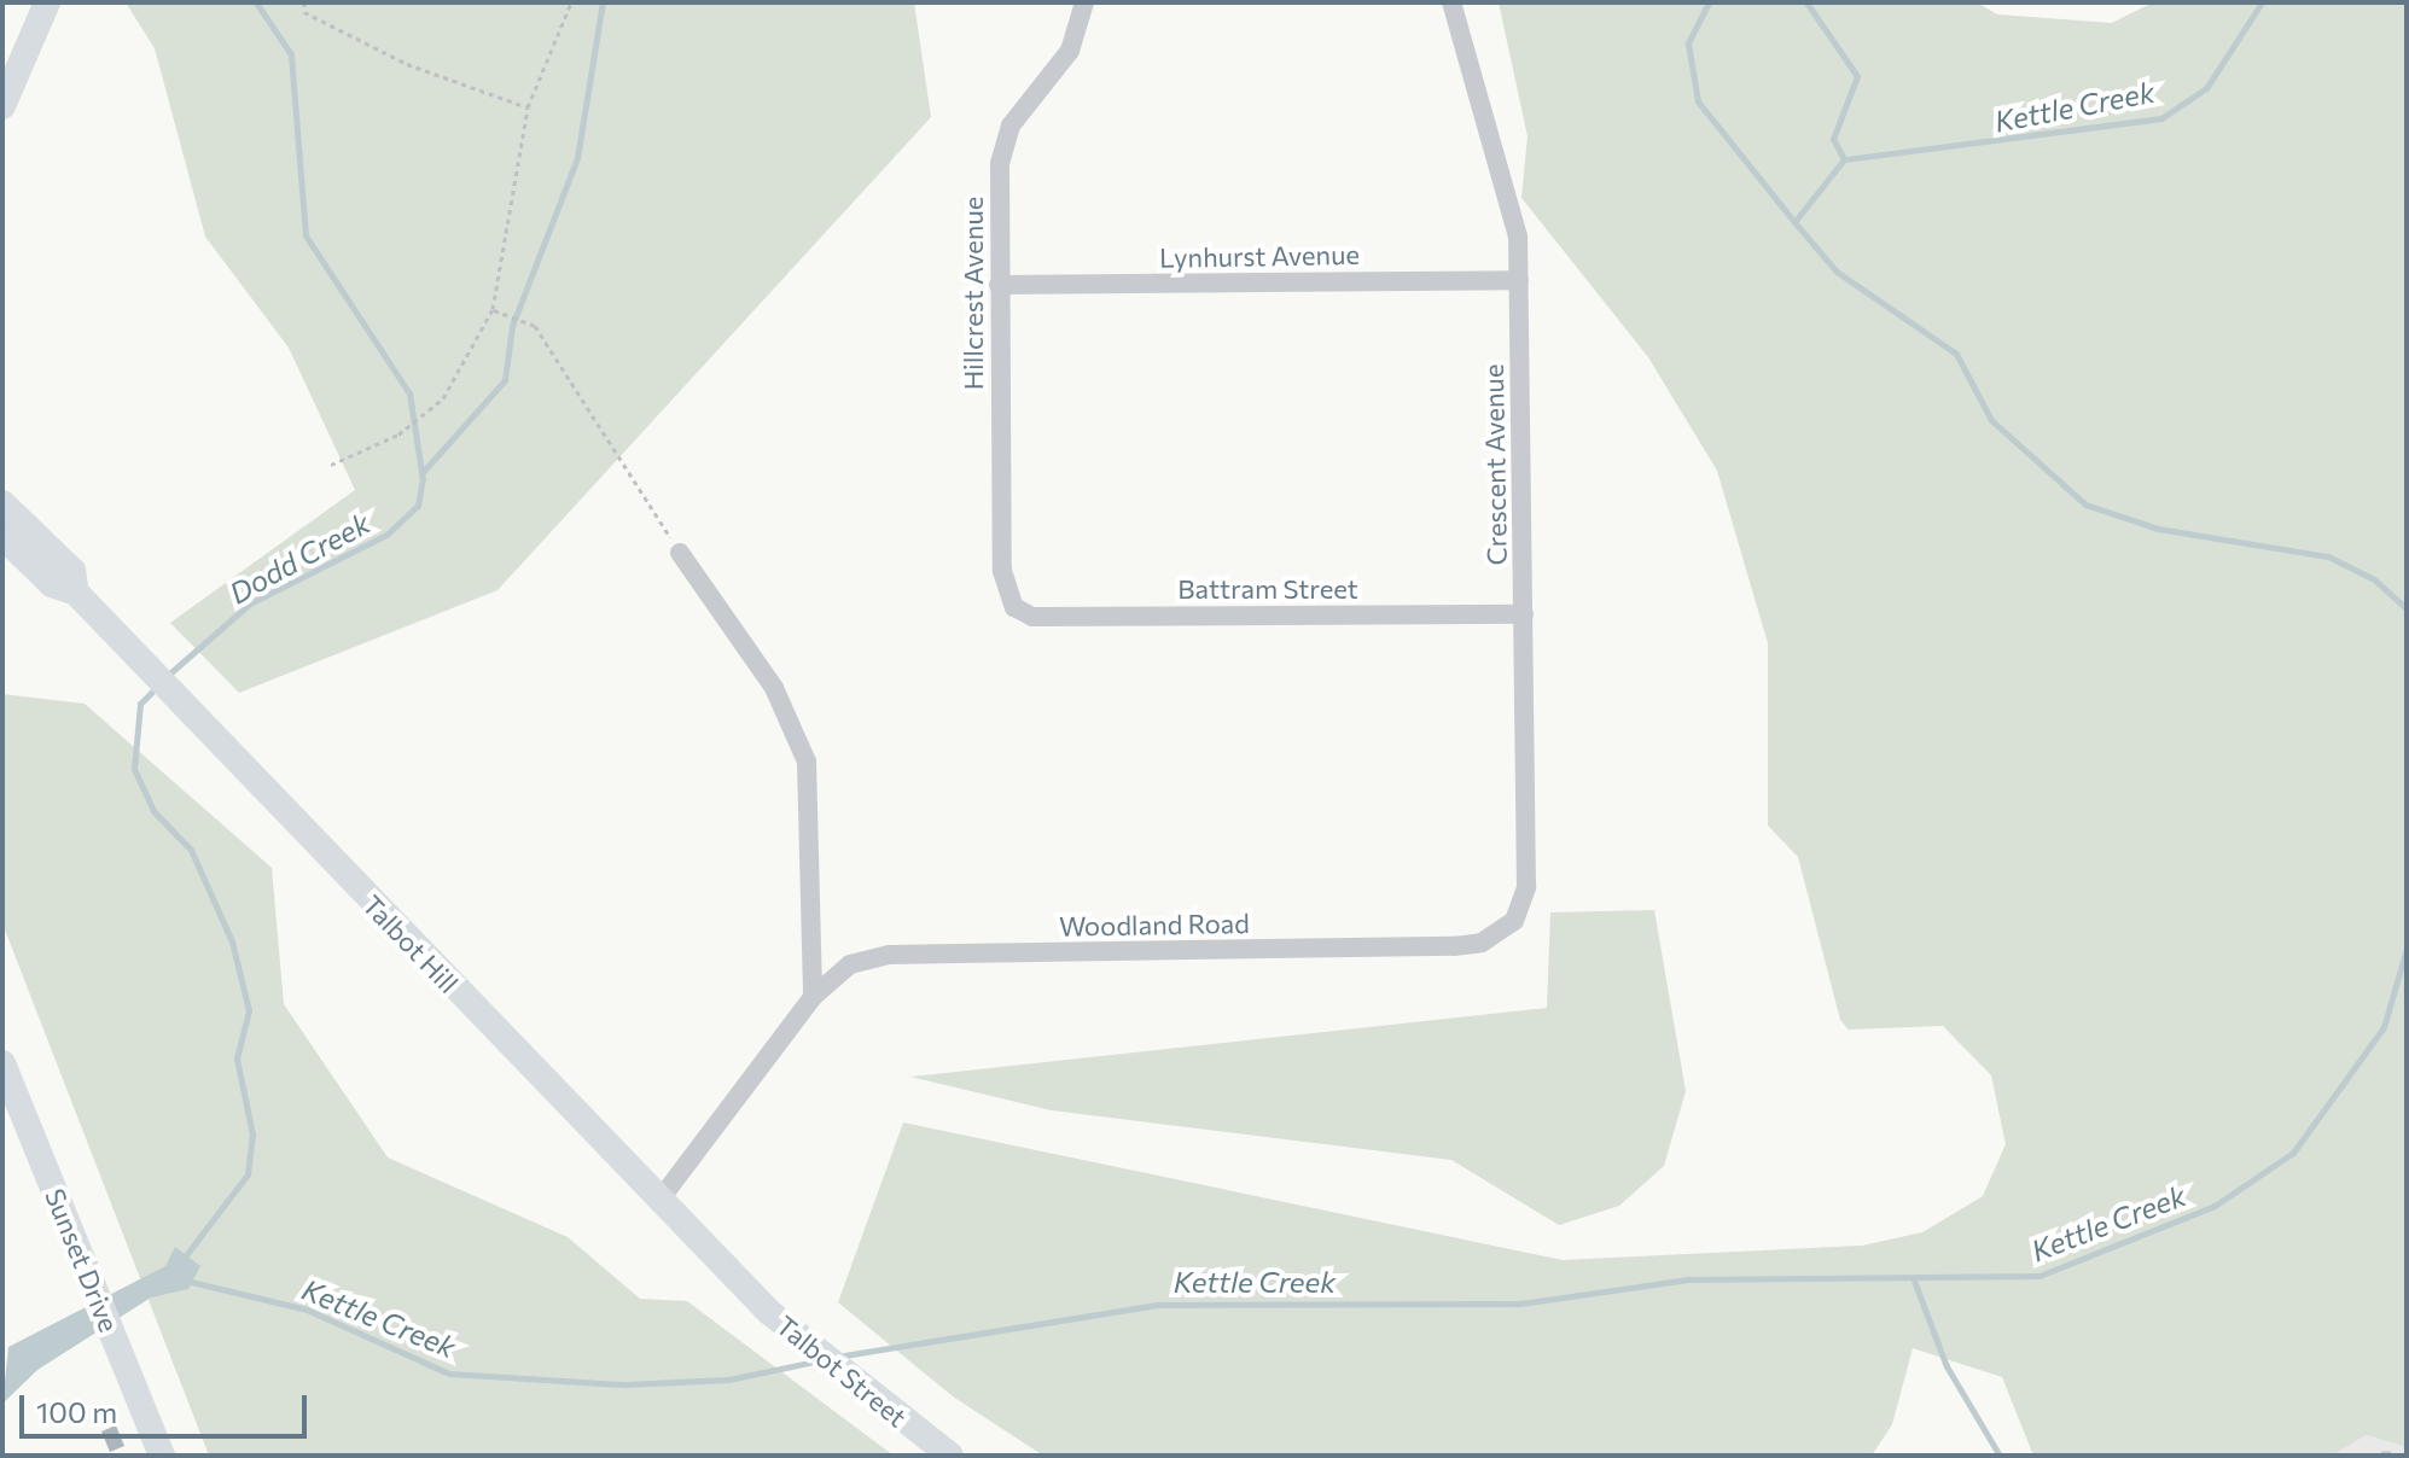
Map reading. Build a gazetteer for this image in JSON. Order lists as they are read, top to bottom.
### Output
{
  "streets": {
    "main road": ["Talbot Hill", "Sunset Drive", "Talbot Street"],
    "street": [
      "Lynhurst Avenue",
      "Hillcrest Avenue",
      "Crescent Avenue",
      "Battram Street",
      "Woodland Road"
    ]
  },
  "crossings": [
    ["Lynhurst Avenue", "Hillcrest Avenue"],
    ["Lynhurst Avenue", "Crescent Avenue"],
    ["Hillcrest Avenue", "Battram Street"],
    ["Crescent Avenue", "Battram Street"],
    ["Crescent Avenue", "Woodland Road"],
    ["Woodland Road", "Talbot Hill"],
    ["Talbot Hill", "Talbot Street"]
  ],
  "water": ["Kettle Creek", "Dodd Creek"],
  "scale_bar": "100 m"
}
